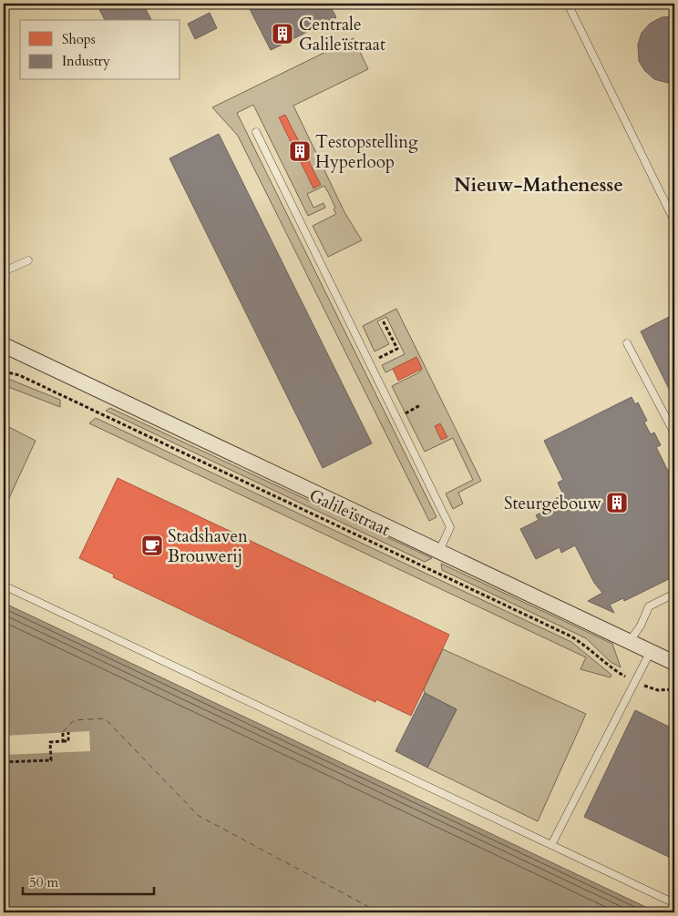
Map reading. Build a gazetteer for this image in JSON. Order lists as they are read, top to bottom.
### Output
{
  "streets": {
    "street": ["Galileïstraat"]
  },
  "districts": ["Nieuw-Mathenesse"],
  "places": {
    "building": ["Centrale Galileïstraat", "Testopstelling Hyperloop", "Steurgebouw"],
    "cafe": ["Stadshaven Brouwerij"]
  },
  "legend": ["Shops", "Industry"],
  "scale_bar": "50 m"
}
